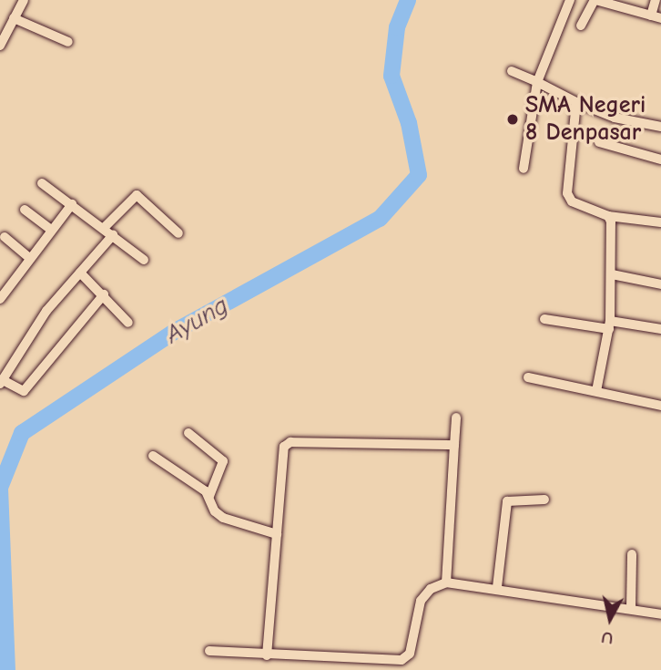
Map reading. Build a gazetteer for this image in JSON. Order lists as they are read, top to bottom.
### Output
{
  "water": ["Ayung"],
  "places": ["SMA Negeri 8 Denpasar"],
  "north": "bottom"
}
